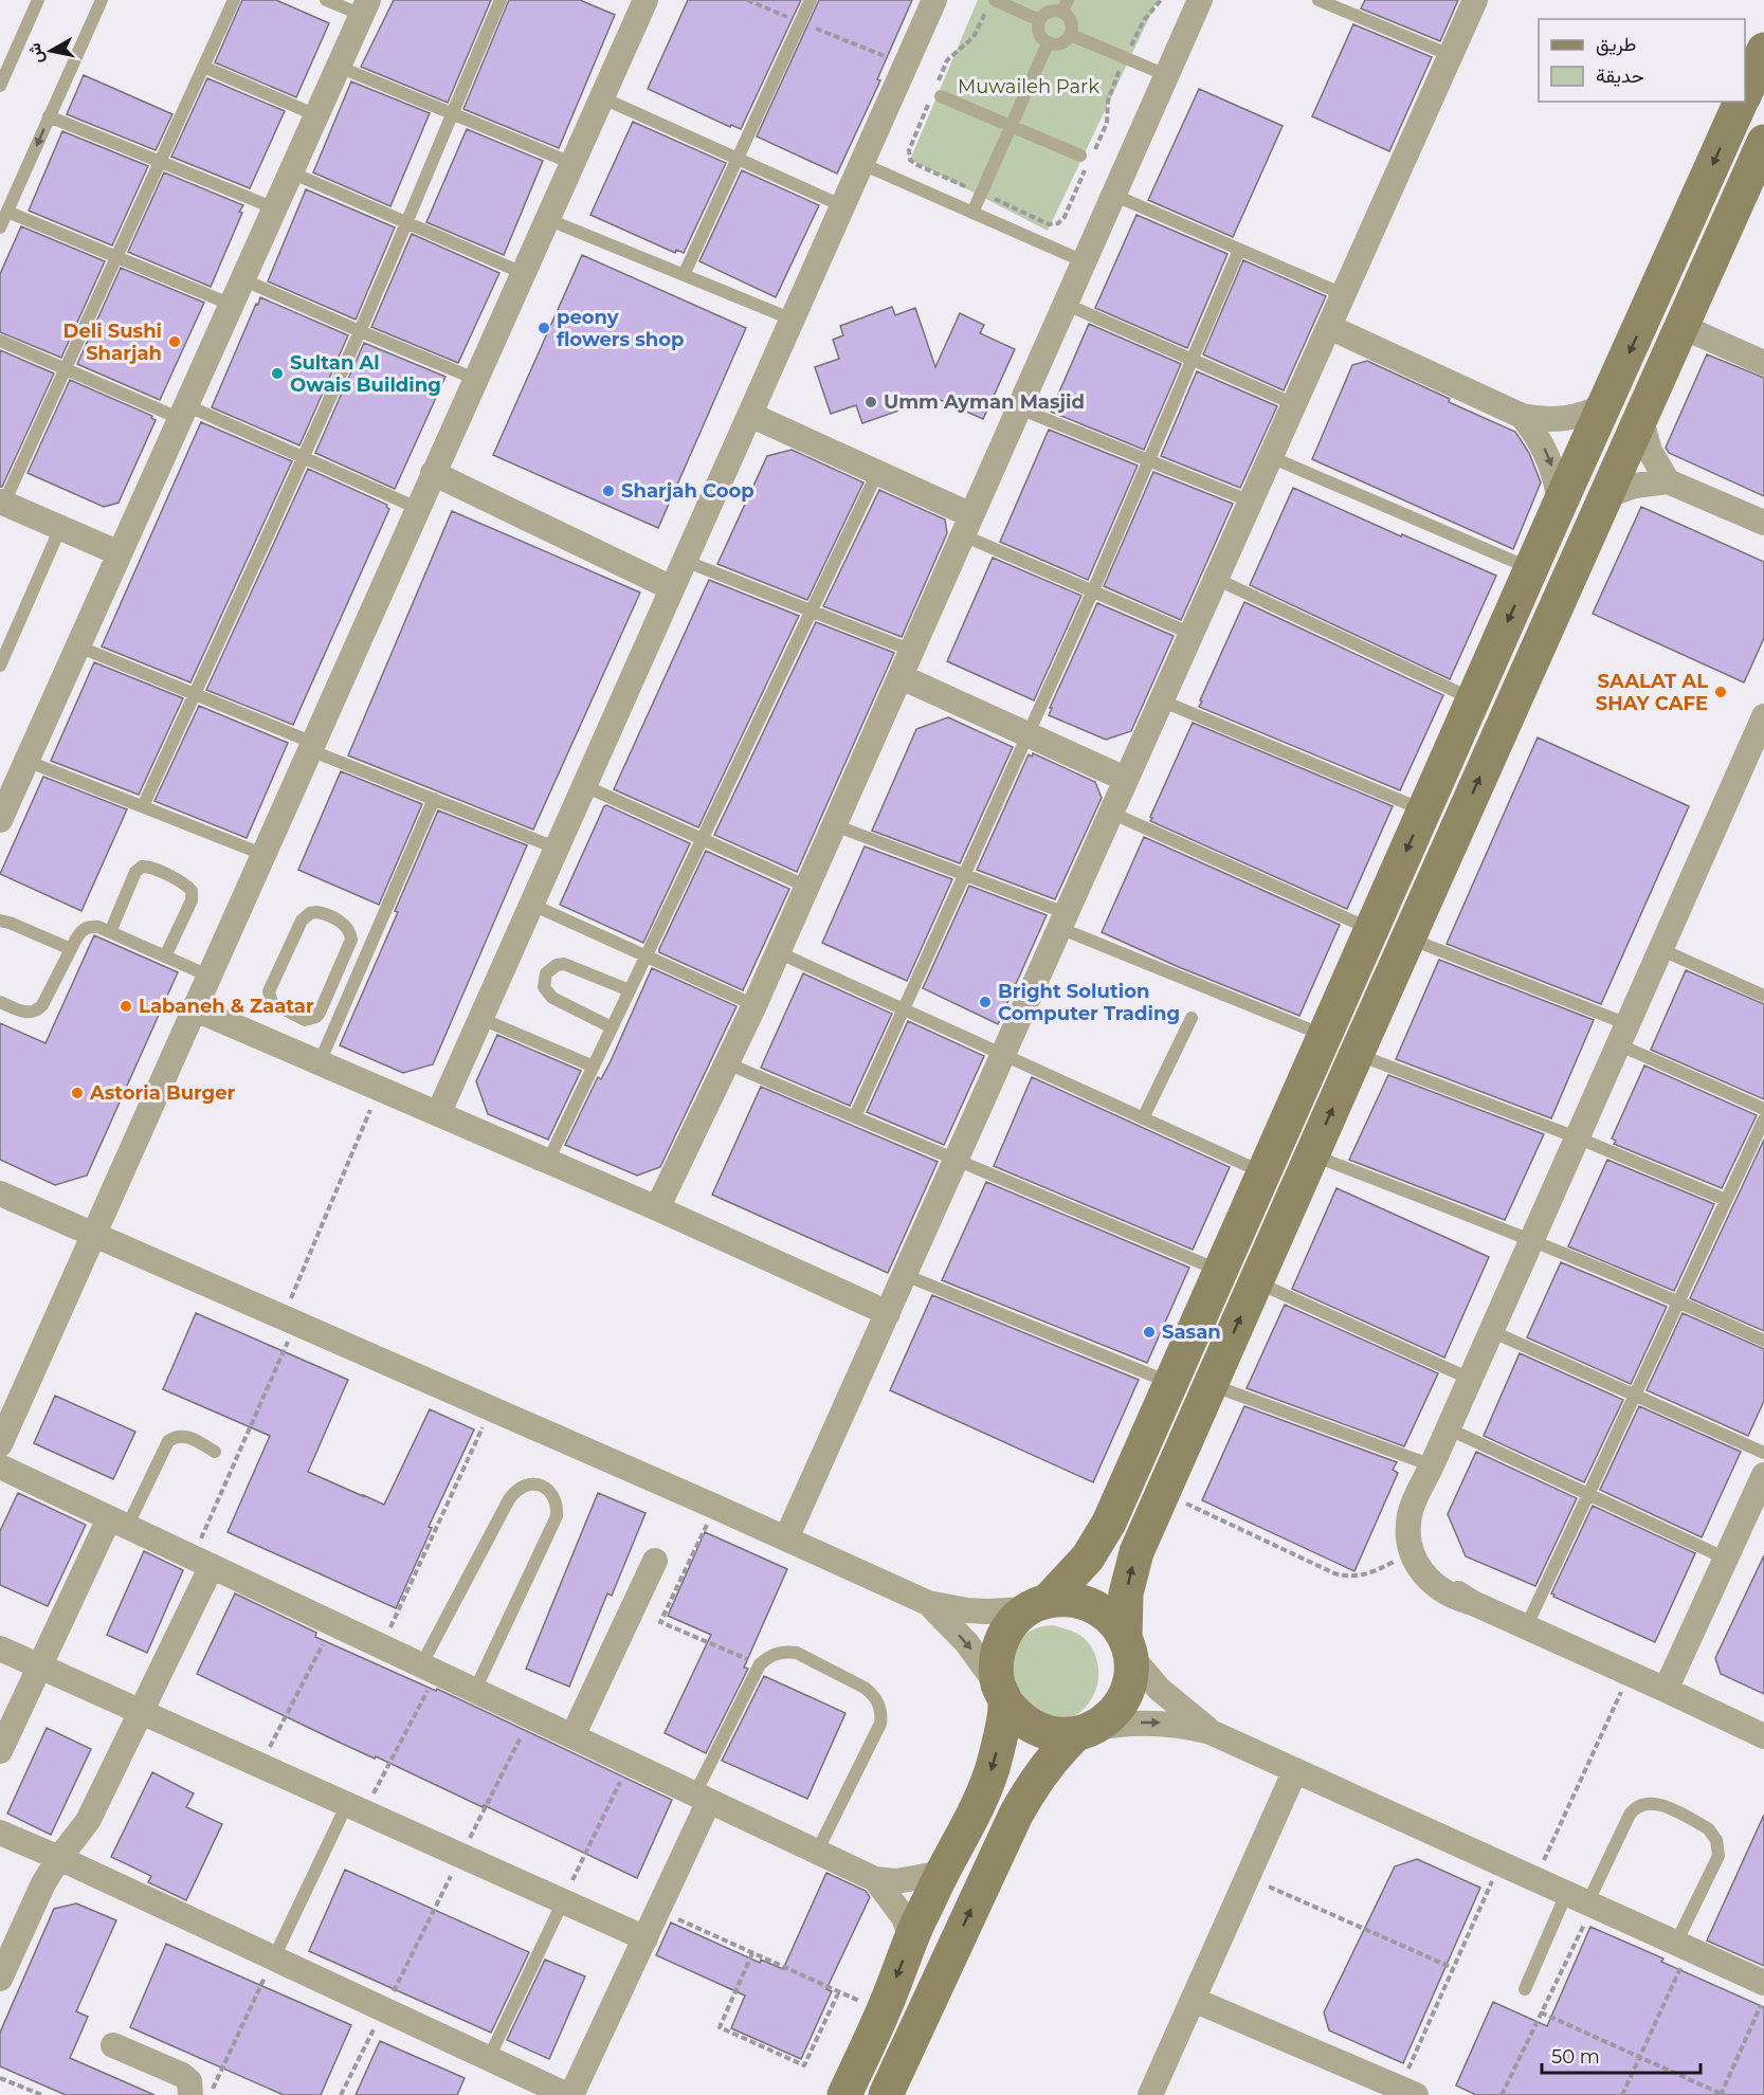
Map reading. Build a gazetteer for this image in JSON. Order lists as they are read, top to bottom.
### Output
{
  "parks": ["Muwaileh Park"],
  "places": [
    "peony flowers shop",
    "Deli Sushi Sharjah",
    "Sultan Al Owais Building",
    "Umm Ayman Masjid",
    "Sharjah Coop",
    "SAALAT AL SHAY CAFE",
    "Bright Solution Computer Trading",
    "Labaneh & Zaatar",
    "Astoria Burger",
    "Sasan"
  ],
  "legend": ["طريق", "حديقة"],
  "scale_bar": "50 m",
  "north": "left"
}
